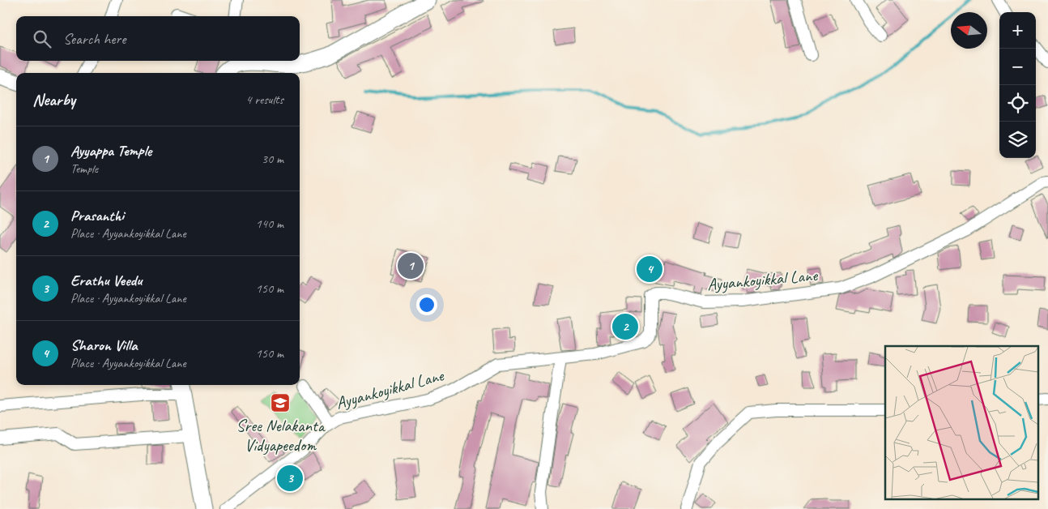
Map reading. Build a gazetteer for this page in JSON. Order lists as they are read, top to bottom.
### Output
{
  "streets": {
    "street": ["Ayyankoyikkal Lane"]
  },
  "places": {
    "school or university": ["Sree Nelakanta Vidyapeedom"]
  },
  "north": "left",
  "page": {
    "map_buttons": ["+", "−"],
    "search": "Search here",
    "heading": ["Nearby", "4 results"],
    "list": [
      {
        "mark": "1",
        "name": "Ayyappa Temple",
        "note": "Temple",
        "value": "30 m"
      },
      {
        "mark": "2",
        "name": "Prasanthi",
        "note": "Place · Ayyankoyikkal Lane",
        "value": "140 m"
      },
      {
        "mark": "3",
        "name": "Erathu Veedu",
        "note": "Place · Ayyankoyikkal Lane",
        "value": "150 m"
      },
      {
        "mark": "4",
        "name": "Sharon Villa",
        "note": "Place · Ayyankoyikkal Lane",
        "value": "150 m"
      }
    ],
    "pins": [
      "1",
      "4",
      "2",
      "3"
    ]
  }
}
